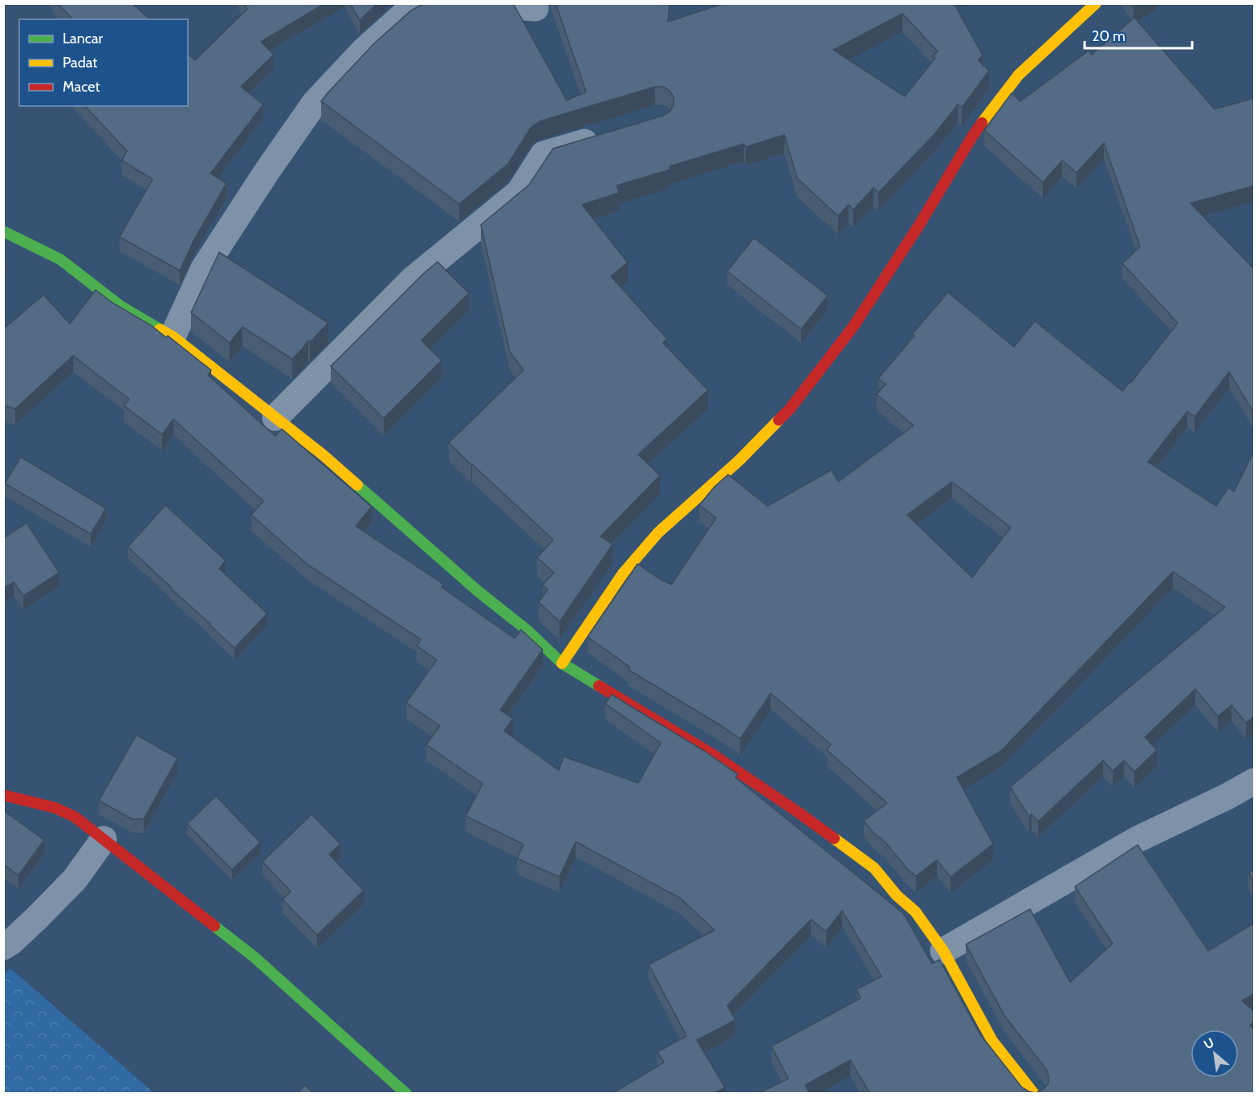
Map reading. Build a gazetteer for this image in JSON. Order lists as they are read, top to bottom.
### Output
{
  "legend": ["Lancar", "Padat", "Macet"],
  "scale_bar": "20 m",
  "north": "top left"
}
